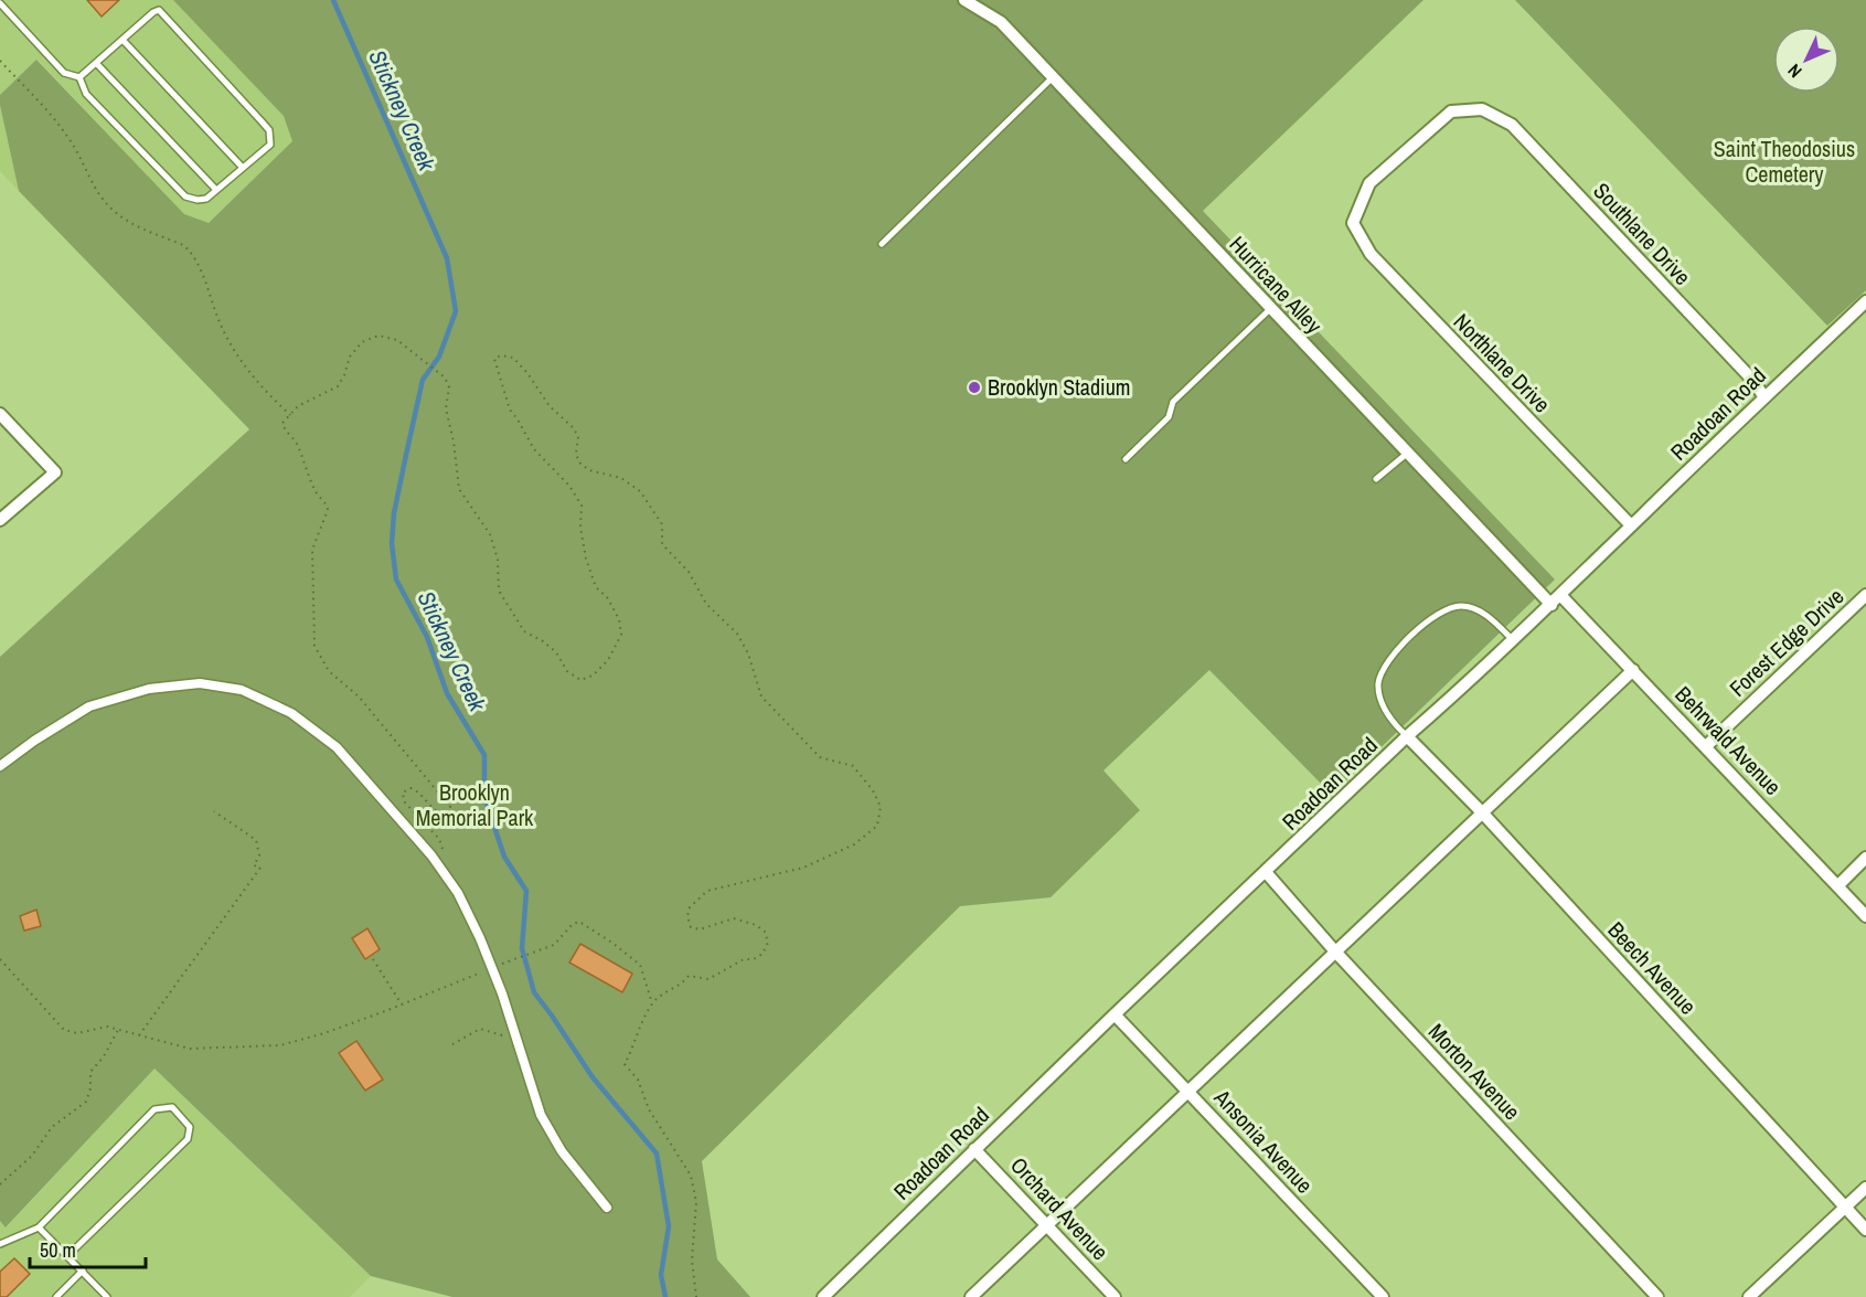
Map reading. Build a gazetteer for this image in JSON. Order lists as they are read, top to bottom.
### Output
{
  "streets": {
    "street": [
      "Southlane Drive",
      "Hurricane Alley",
      "Northlane Drive",
      "Roadoan Road",
      "Forest Edge Drive",
      "Behrwald Avenue",
      "Beech Avenue",
      "Morton Avenue",
      "Ansonia Avenue",
      "Orchard Avenue"
    ]
  },
  "crossings": [
    ["Southlane Drive", "Northlane Drive"],
    ["Southlane Drive", "Roadoan Road"],
    ["Hurricane Alley", "Roadoan Road"],
    ["Northlane Drive", "Roadoan Road"],
    ["Roadoan Road", "Behrwald Avenue"],
    ["Roadoan Road", "Beech Avenue"],
    ["Roadoan Road", "Morton Avenue"],
    ["Roadoan Road", "Ansonia Avenue"],
    ["Roadoan Road", "Orchard Avenue"],
    ["Forest Edge Drive", "Behrwald Avenue"]
  ],
  "water": ["Stickney Creek"],
  "parks": ["Saint Theodosius Cemetery", "Brooklyn Memorial Park"],
  "places": ["Brooklyn Stadium"],
  "scale_bar": "50 m",
  "north": "bottom left"
}
